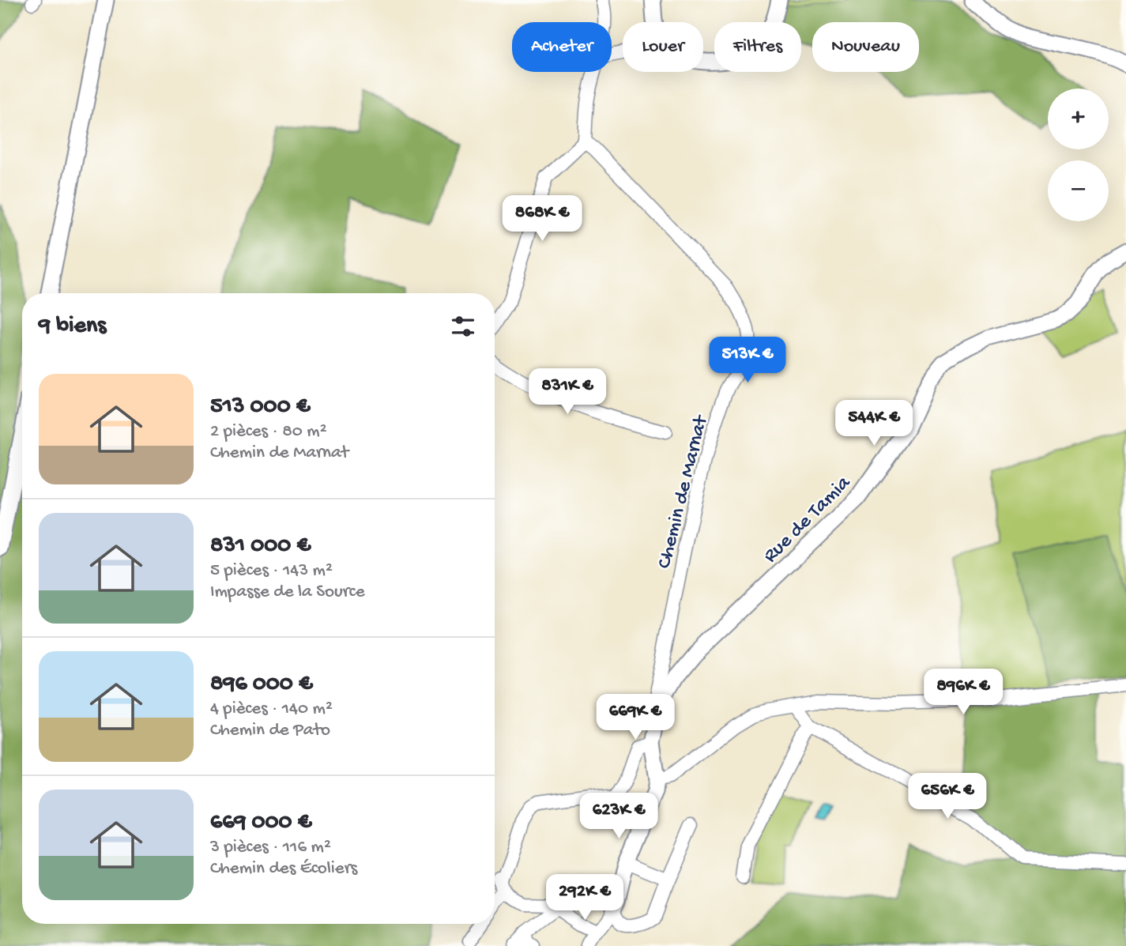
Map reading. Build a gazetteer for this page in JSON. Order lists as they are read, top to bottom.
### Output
{
  "streets": {
    "street": ["Chemin de Marnat", "Rue de Tamia"]
  },
  "crossings": [
    ["Chemin de Marnat", "Rue de Tamia"]
  ],
  "page": {
    "chip": [
      "Acheter",
      "Louer",
      "Filtres",
      "Nouveau"
    ],
    "map_buttons": ["+", "−"],
    "price": [
      "868K €",
      "513K €",
      "831K €",
      "544K €",
      "896K €",
      "669K €",
      "656K €",
      "623K €",
      "292K €"
    ],
    "heading": "9 biens",
    "list": [
      {
        "name": "513 000 €",
        "note": "2 pièces · 80 m² · Chemin de Marnat"
      },
      {
        "name": "831 000 €",
        "note": "5 pièces · 143 m² · Impasse de la Source"
      },
      {
        "name": "896 000 €",
        "note": "4 pièces · 140 m² · Chemin de Pato"
      },
      {
        "name": "669 000 €",
        "note": "3 pièces · 116 m² · Chemin des Écoliers"
      }
    ]
  }
}
